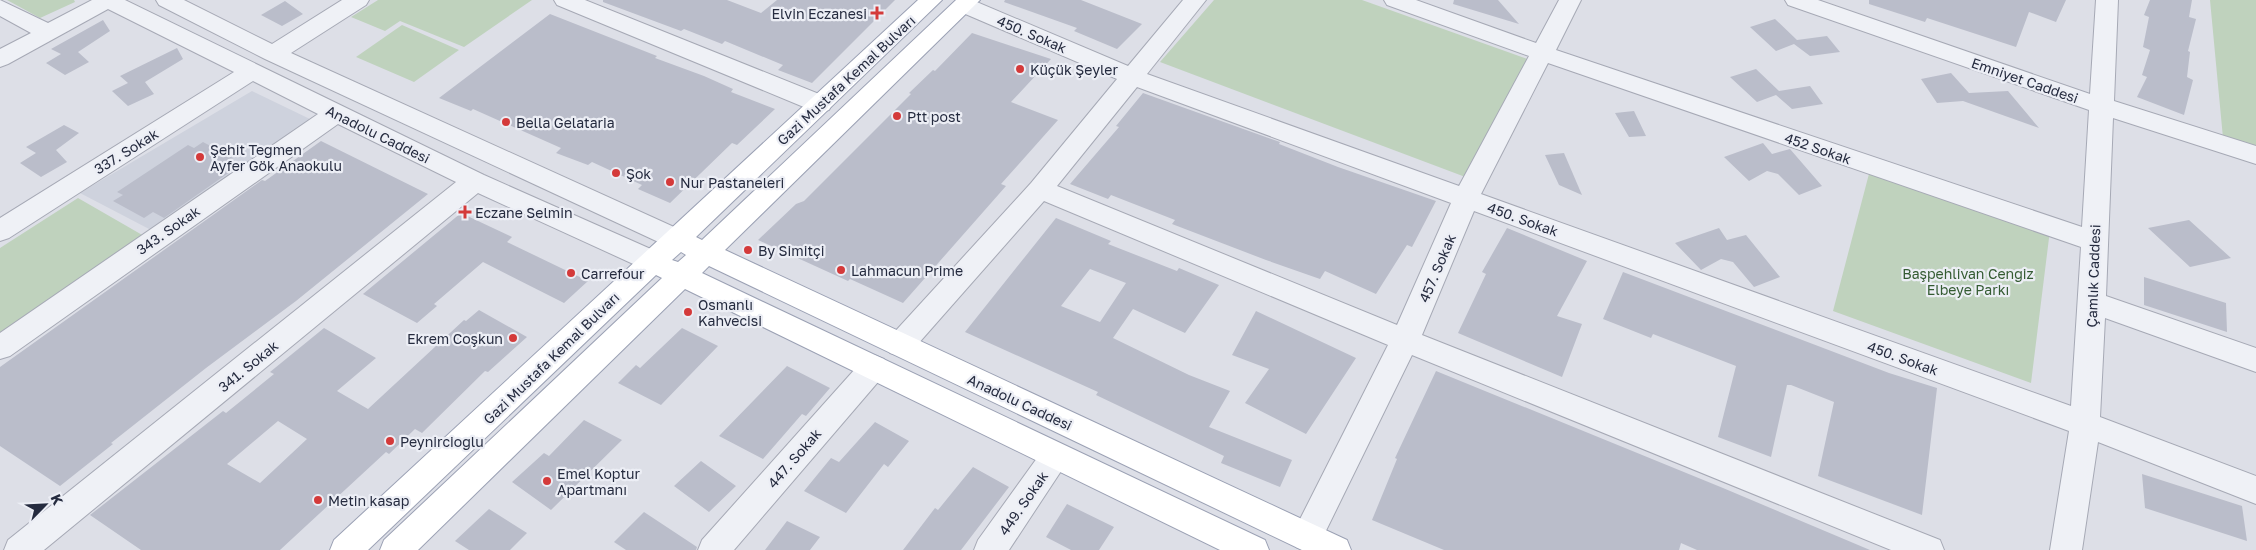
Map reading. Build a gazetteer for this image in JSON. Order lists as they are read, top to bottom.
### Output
{
  "streets": {
    "main road": ["Gazi Mustafa Kemal Bulvarı", "Anadolu Caddesi"],
    "street": [
      "450. Sokak",
      "Emniyet Caddesi",
      "452 Sokak",
      "337. Sokak",
      "343. Sokak",
      "457. Sokak",
      "Çamlık Caddesi",
      "341. Sokak",
      "447. Sokak",
      "449. Sokak"
    ]
  },
  "crossings": [
    ["450. Sokak", "Gazi Mustafa Kemal Bulvarı"],
    ["450. Sokak", "457. Sokak"],
    ["450. Sokak", "Çamlık Caddesi"],
    ["Gazi Mustafa Kemal Bulvarı", "Anadolu Caddesi"],
    ["Emniyet Caddesi", "Çamlık Caddesi"],
    ["Anadolu Caddesi", "337. Sokak"],
    ["Anadolu Caddesi", "343. Sokak"],
    ["Anadolu Caddesi", "457. Sokak"],
    ["Anadolu Caddesi", "341. Sokak"],
    ["452 Sokak", "457. Sokak"],
    ["452 Sokak", "Çamlık Caddesi"]
  ],
  "parks": ["Başpehlivan Cengiz Elbeye Parkı"],
  "places": {
    "health": ["Elvin Eczanesi", "Eczane Selmin"],
    "other": [
      "Küçük Şeyler",
      "Ptt post",
      "Bella Gelataria",
      "Şehit Teğmen Ayfer Gök Anaokulu",
      "Şok",
      "Nur Pastaneleri",
      "By Simitçi",
      "Lahmacun Prime",
      "Carrefour",
      "Osmanlı Kahvecisi",
      "Ekrem Coşkun",
      "Peynircioğlu",
      "Emel Koptur Apartmanı",
      "Metin kasap"
    ]
  },
  "north": "top right"
}
